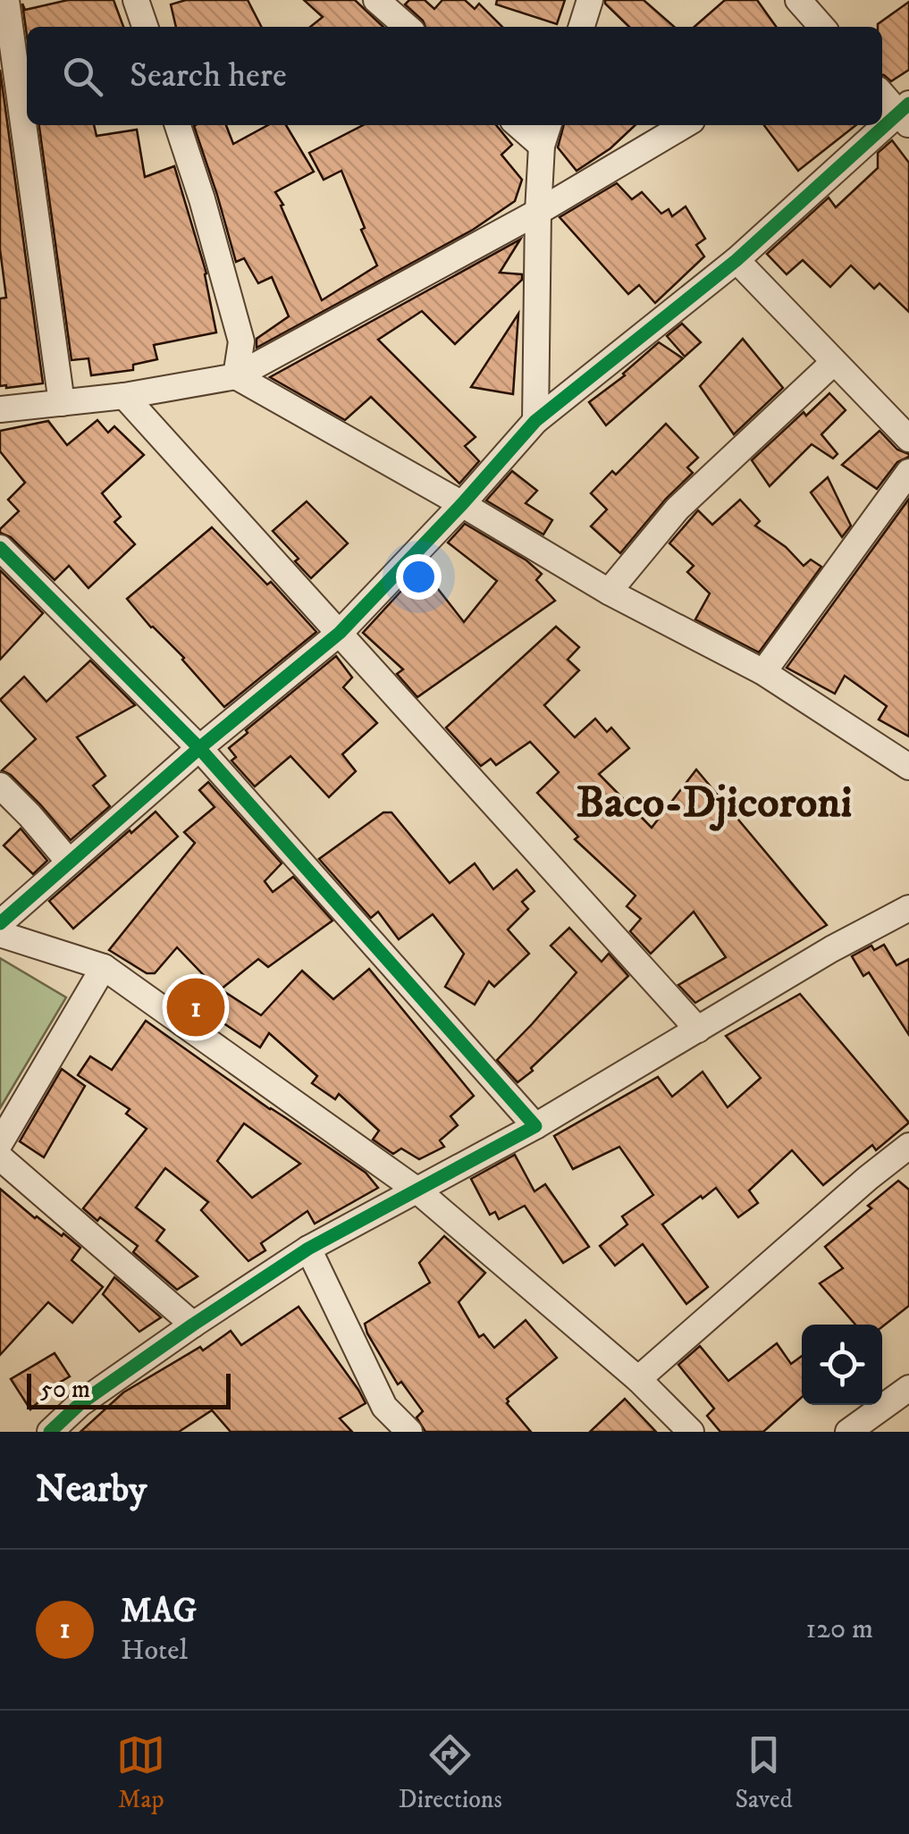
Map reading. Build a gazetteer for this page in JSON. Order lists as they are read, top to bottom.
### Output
{
  "districts": ["Baco-Djicoroni"],
  "scale_bar": "50 m",
  "page": {
    "search": "Search here",
    "pins": "1",
    "scale": "50 m",
    "heading": "Nearby",
    "list": [
      {
        "mark": "1",
        "name": "MAG",
        "note": "Hotel",
        "value": "120 m"
      }
    ],
    "nav": ["Map", "Directions", "Saved"]
  }
}
